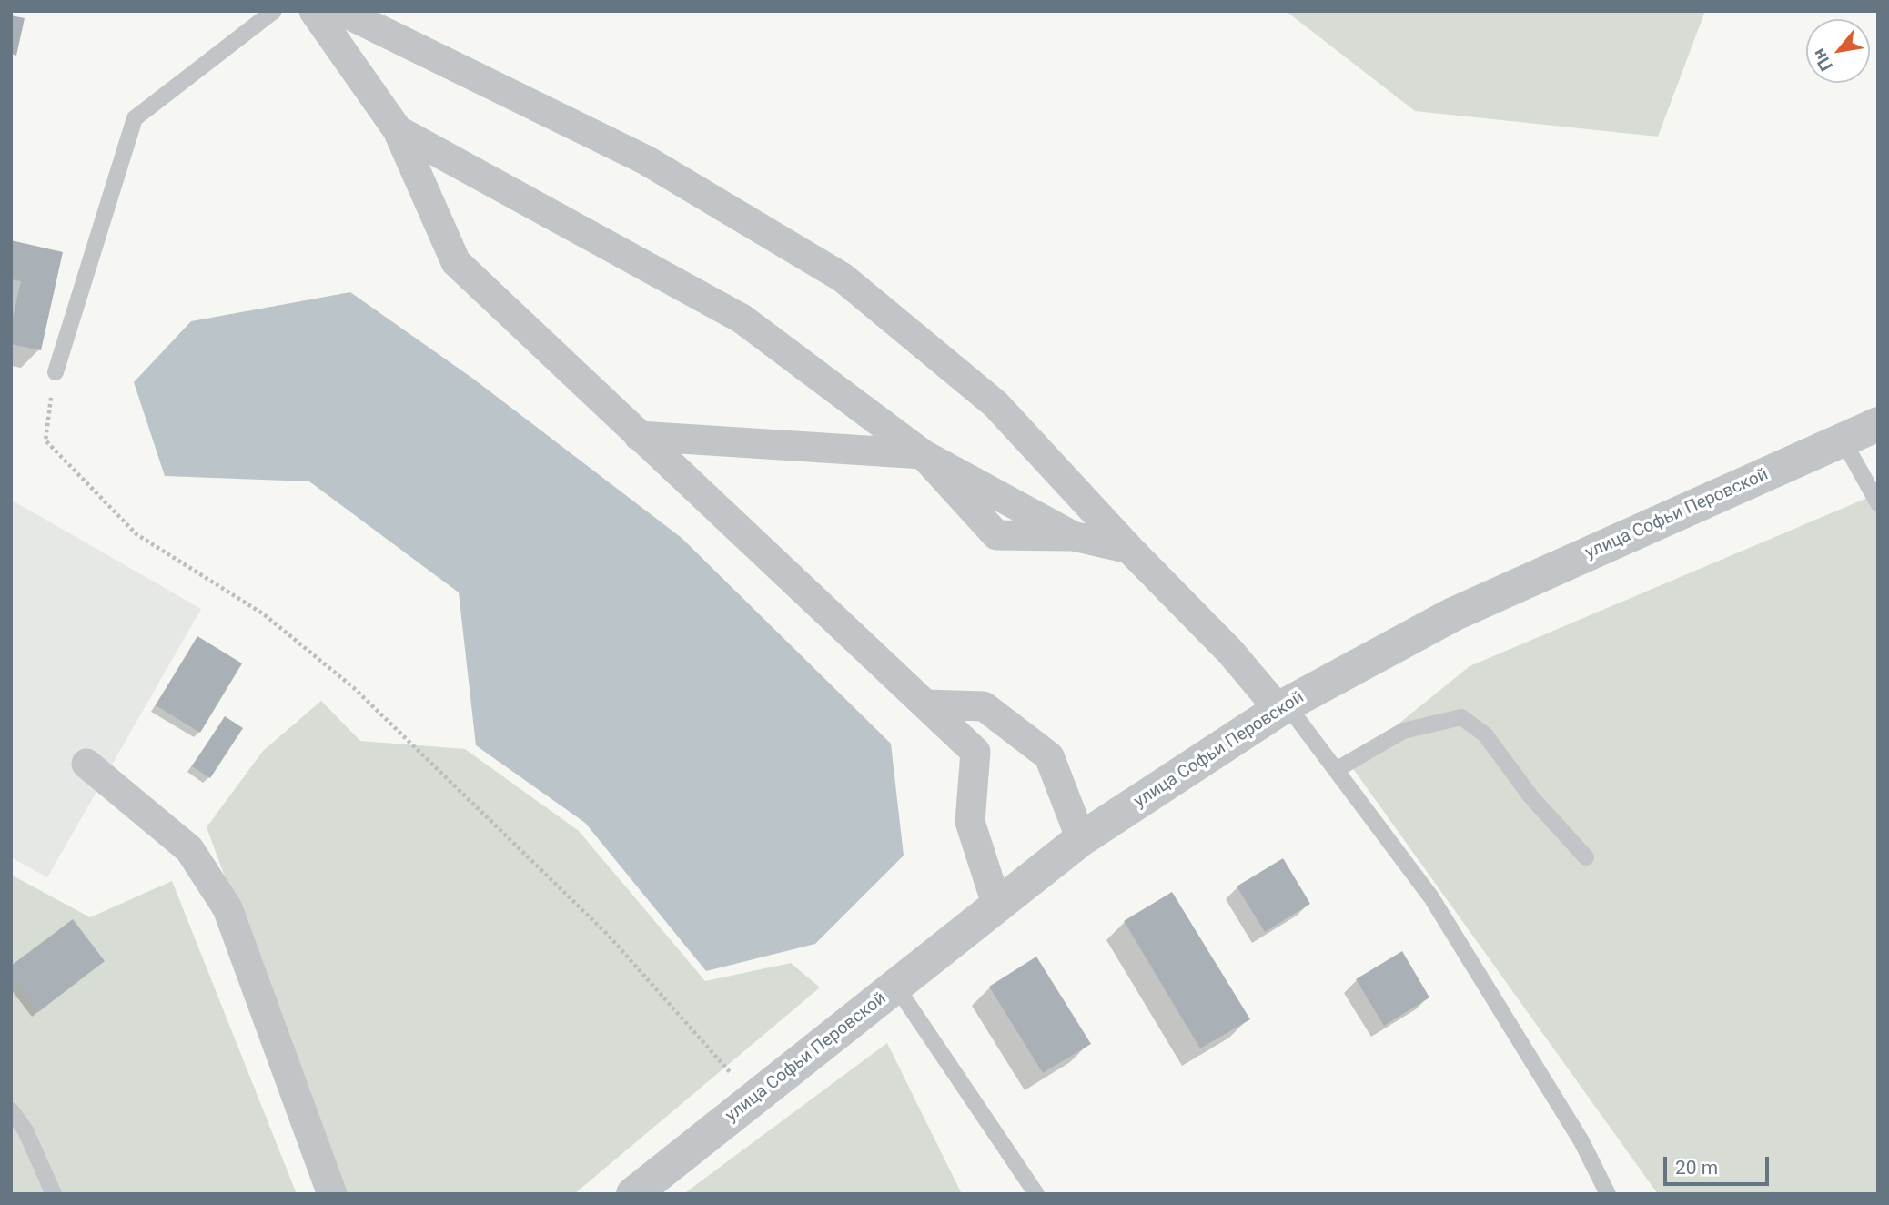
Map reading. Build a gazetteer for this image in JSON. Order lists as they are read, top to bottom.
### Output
{
  "streets": {
    "street": ["улица Софьи Перовской"]
  },
  "scale_bar": "20 m",
  "north": "bottom left"
}
